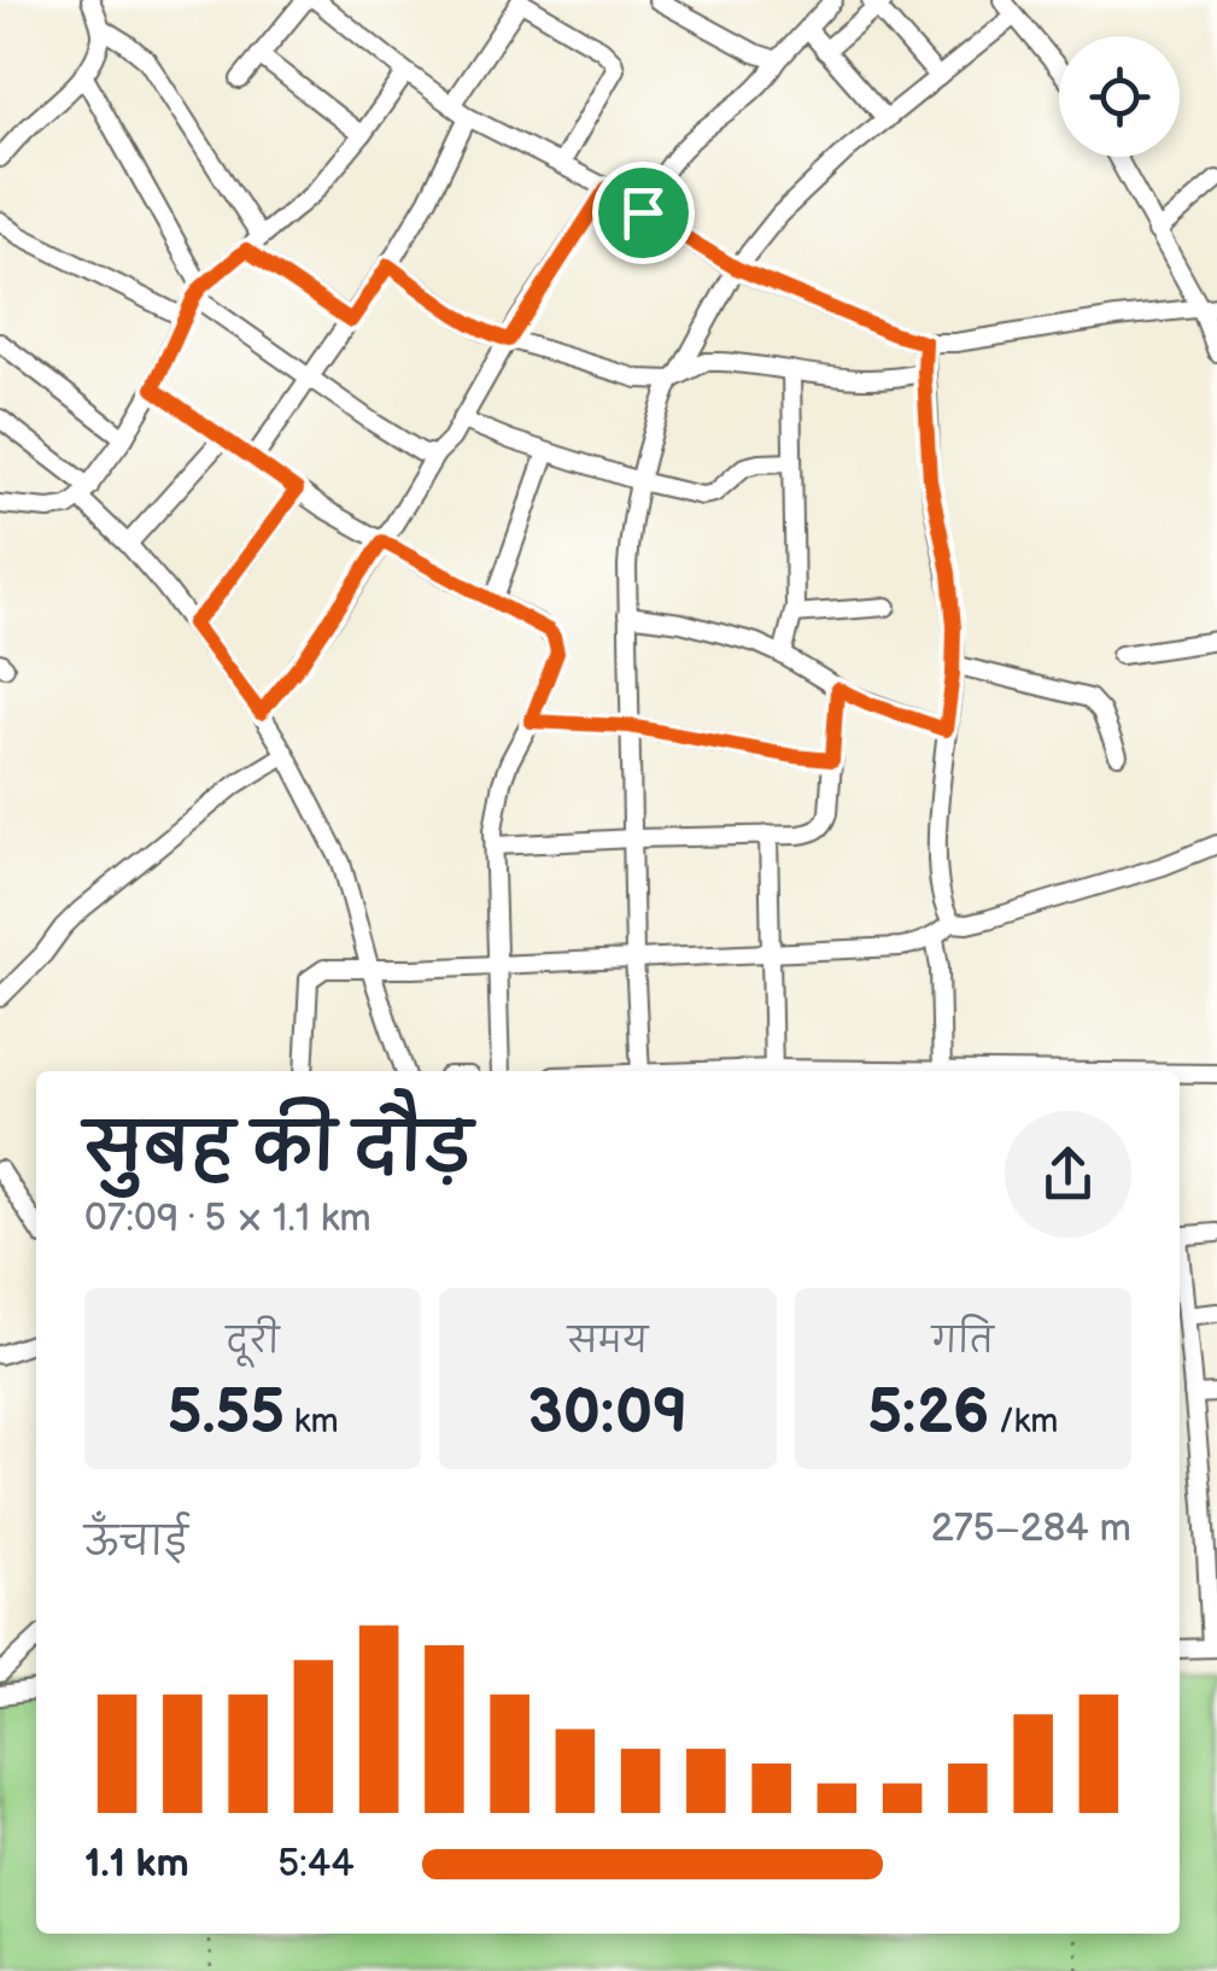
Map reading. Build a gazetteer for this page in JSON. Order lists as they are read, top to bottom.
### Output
{
  "page": {
    "heading": ["सुबह की दौड़", "07:09 · 5 × 1.1 km"],
    "stats": [
      ["दूरी", "5.55 km"],
      ["समय", "30:09"],
      ["गति", "5:26 /km"]
    ],
    "chart": ["ऊँचाई", "275–284 m"],
    "list": [
      {
        "name": "1.1 km",
        "note": "5:44"
      }
    ]
  }
}
